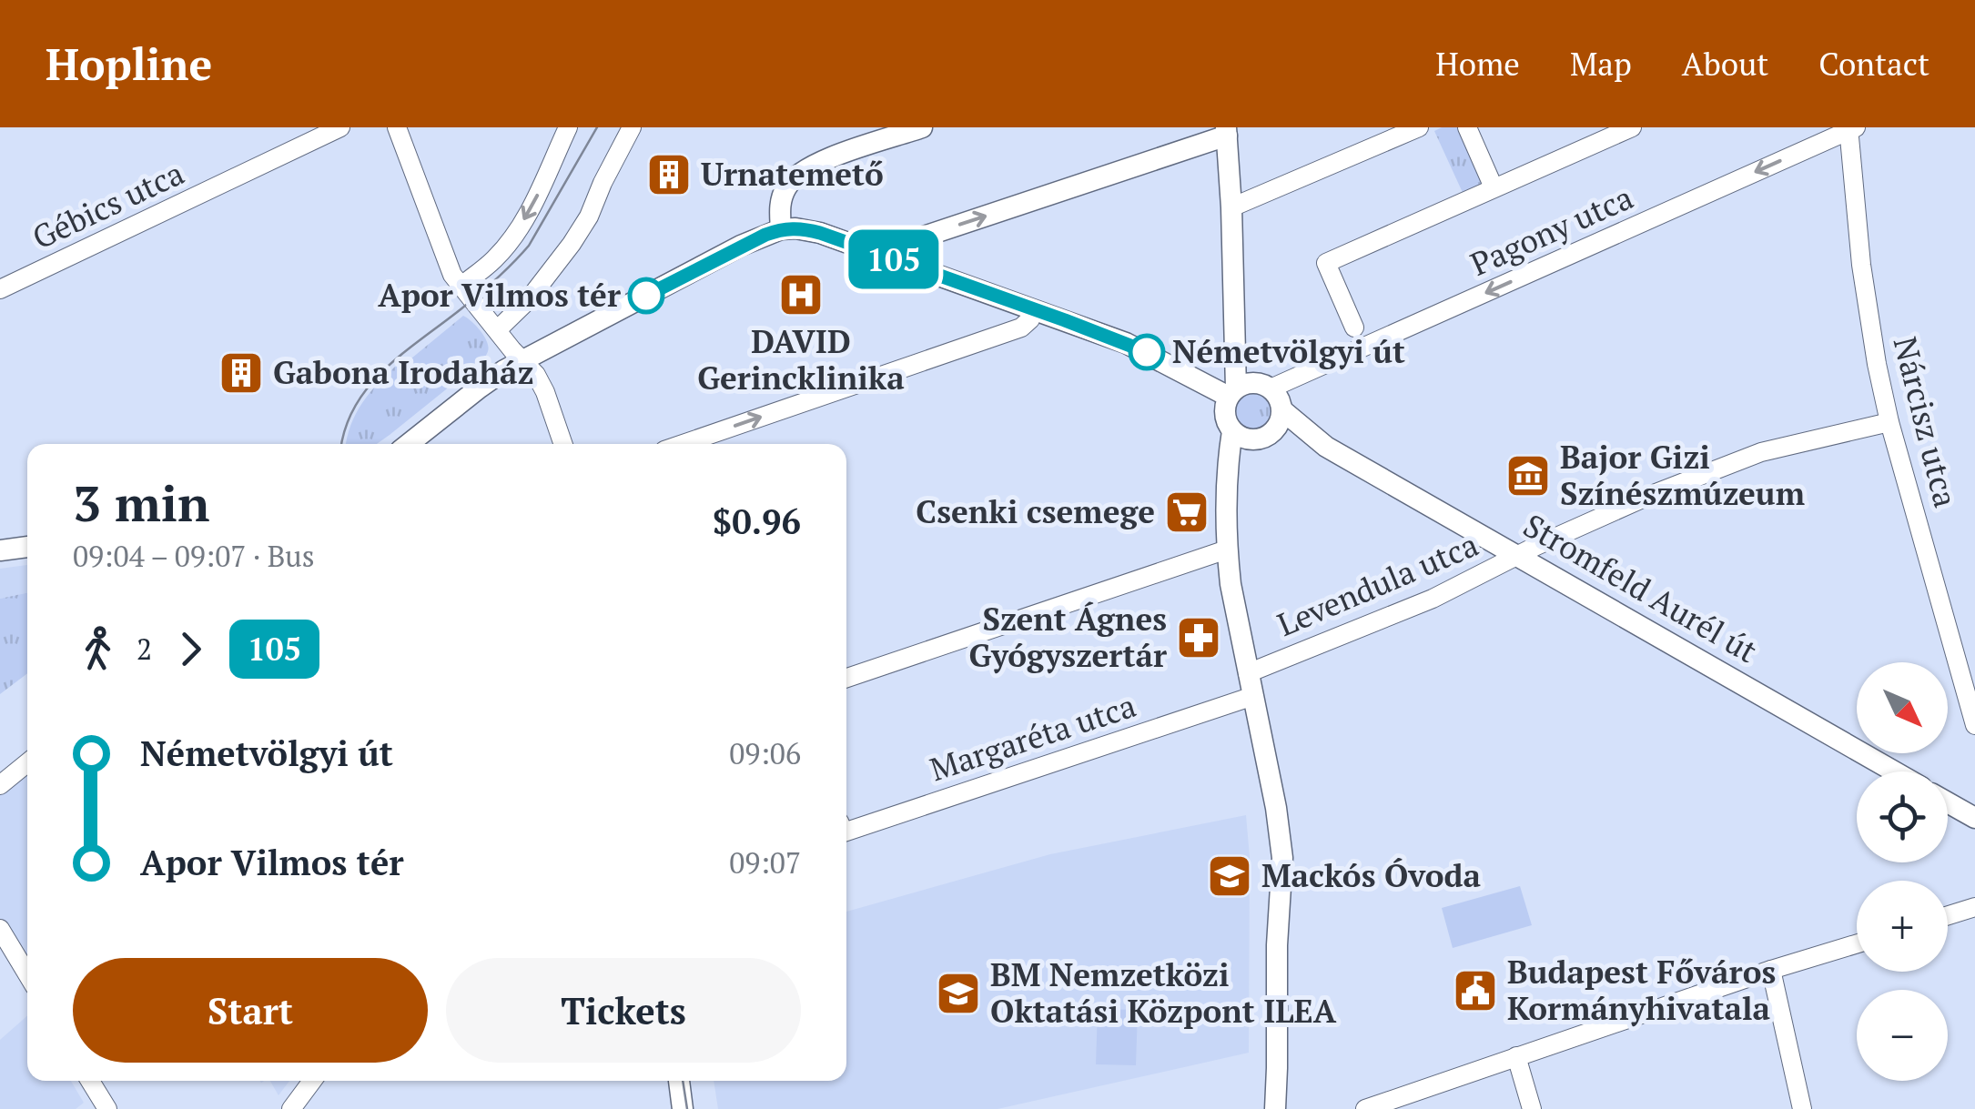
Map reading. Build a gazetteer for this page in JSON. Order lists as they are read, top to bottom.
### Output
{
  "streets": {
    "street": [
      "Gébics utca",
      "Pagony utca",
      "Nárcisz utca",
      "Levendula utca",
      "Stromfeld Aurél út",
      "Margaréta utca"
    ]
  },
  "crossings": [
    ["Pagony utca", "Nárcisz utca"],
    ["Pagony utca", "Stromfeld Aurél út"],
    ["Nárcisz utca", "Levendula utca"],
    ["Levendula utca", "Stromfeld Aurél út"]
  ],
  "one_way": ["Pagony utca"],
  "places": {
    "building": ["Urnatemető", "Gabona Irodaház"],
    "hospital": ["DAVID Gerincklinika"],
    "other": ["Apor Vilmos tér", "Németvölgyi út"],
    "museum": ["Bajor Gizi Színészmúzeum"],
    "supermarket": ["Csenki csemege"],
    "pharmacy": ["Szent Ágnes Gyógyszertár"],
    "school or university": ["Mackós Óvoda", "BM Nemzetközi Oktatási Központ ILEA"],
    "public building": ["Budapest Főváros Kormányhivatala"]
  },
  "lines": ["bus line 105"],
  "north": "bottom right",
  "page": {
    "header": "Hopline",
    "nav": [
      "Home",
      "Map",
      "About",
      "Contact"
    ],
    "on_map": "105",
    "heading": ["3 min", "09:04 – 09:07 · Bus", "$0.96"],
    "legs": ["2", "105"],
    "map_buttons": ["+", "−"],
    "list": [
      {
        "name": "Németvölgyi út",
        "value": "09:06"
      },
      {
        "name": "Apor Vilmos tér",
        "value": "09:07"
      }
    ],
    "buttons": ["Start", "Tickets"]
  }
}
